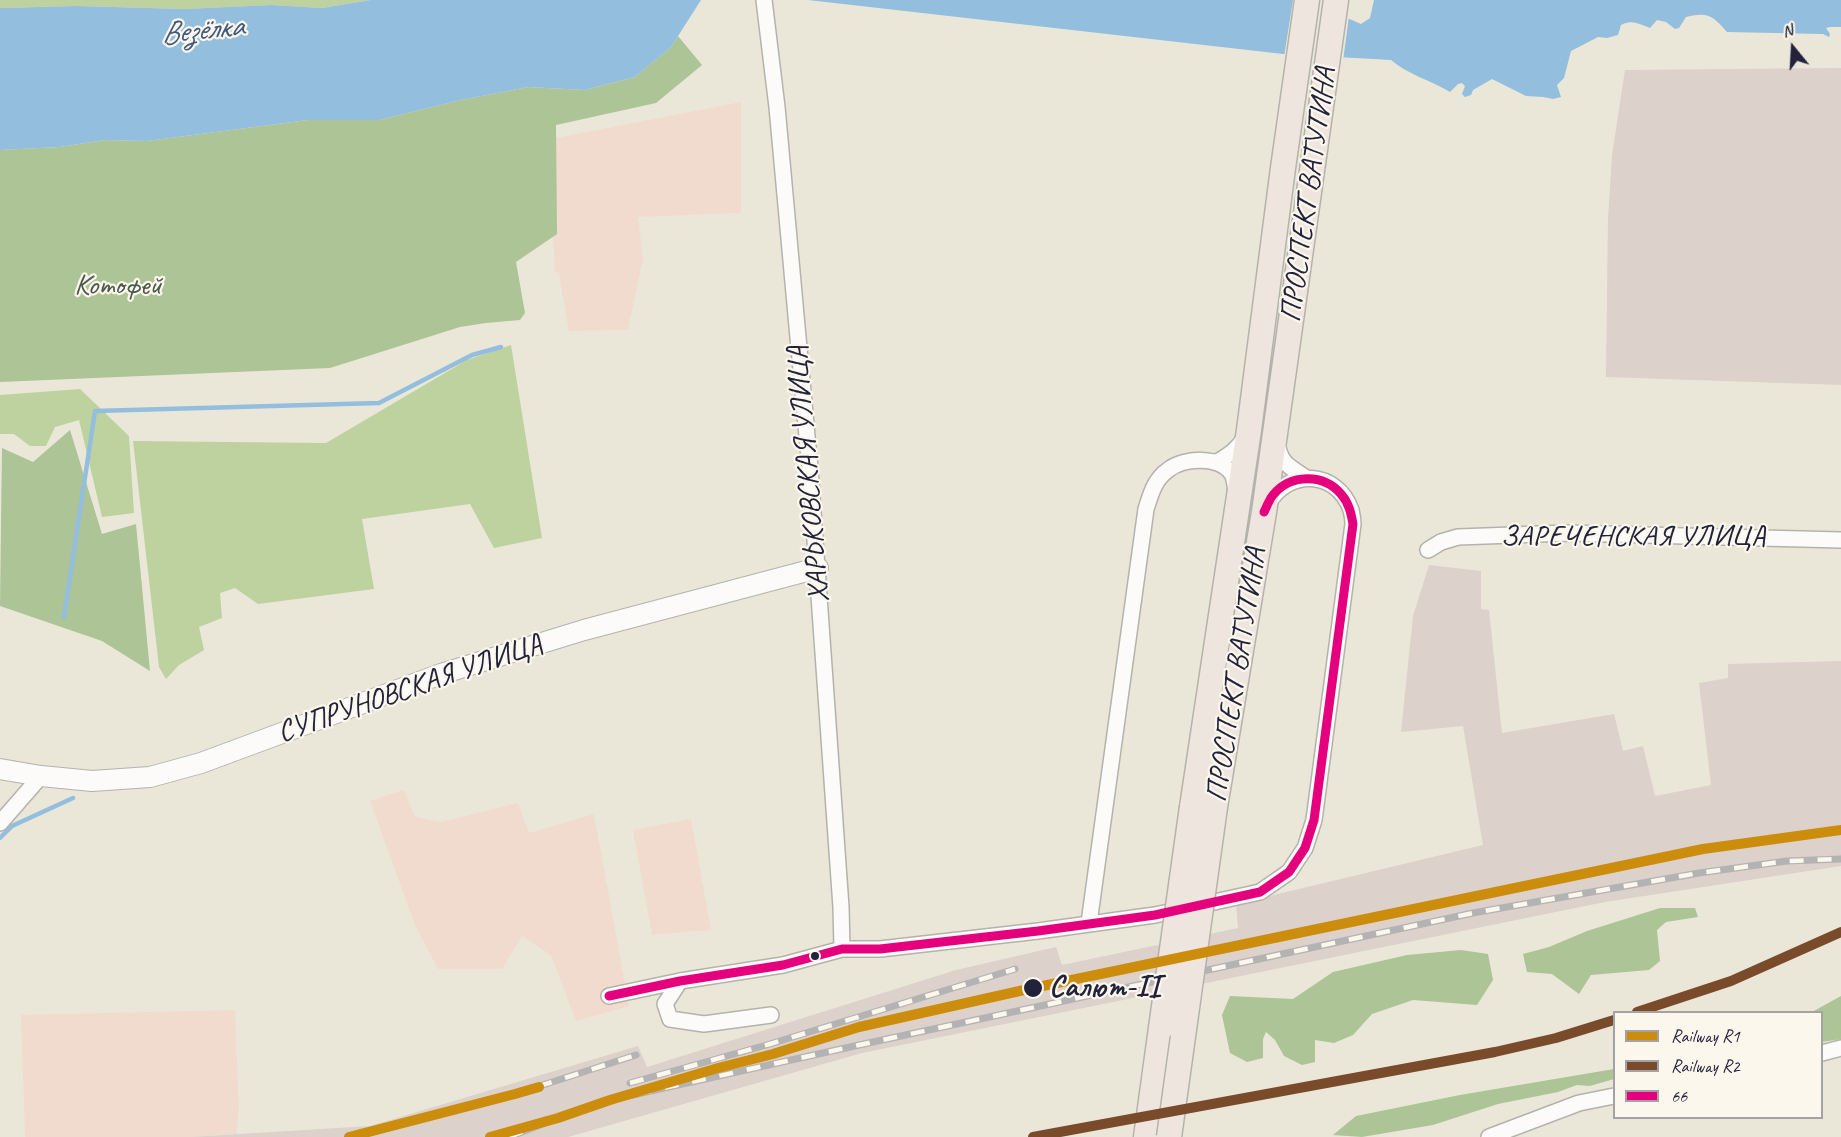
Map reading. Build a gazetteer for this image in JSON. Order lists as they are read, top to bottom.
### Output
{
  "streets": {
    "main road": ["ПРОСПЕКТ ВАТУТИНА"],
    "street": ["ХАРЬКОВСКАЯ УЛИЦА", "ЗАРЕЧЕНСКАЯ УЛИЦА", "СУПРУНОВСКАЯ УЛИЦА"]
  },
  "crossings": [
    ["ХАРЬКОВСКАЯ УЛИЦА", "СУПРУНОВСКАЯ УЛИЦА"]
  ],
  "water": ["Везёлка"],
  "parks": ["Котофей"],
  "places": ["Салют-II"],
  "lines": ["transit line 66", "rail line R1", "rail line R2"],
  "legend": ["Railway R1", "Railway R2", "66"],
  "north": "top"
}
